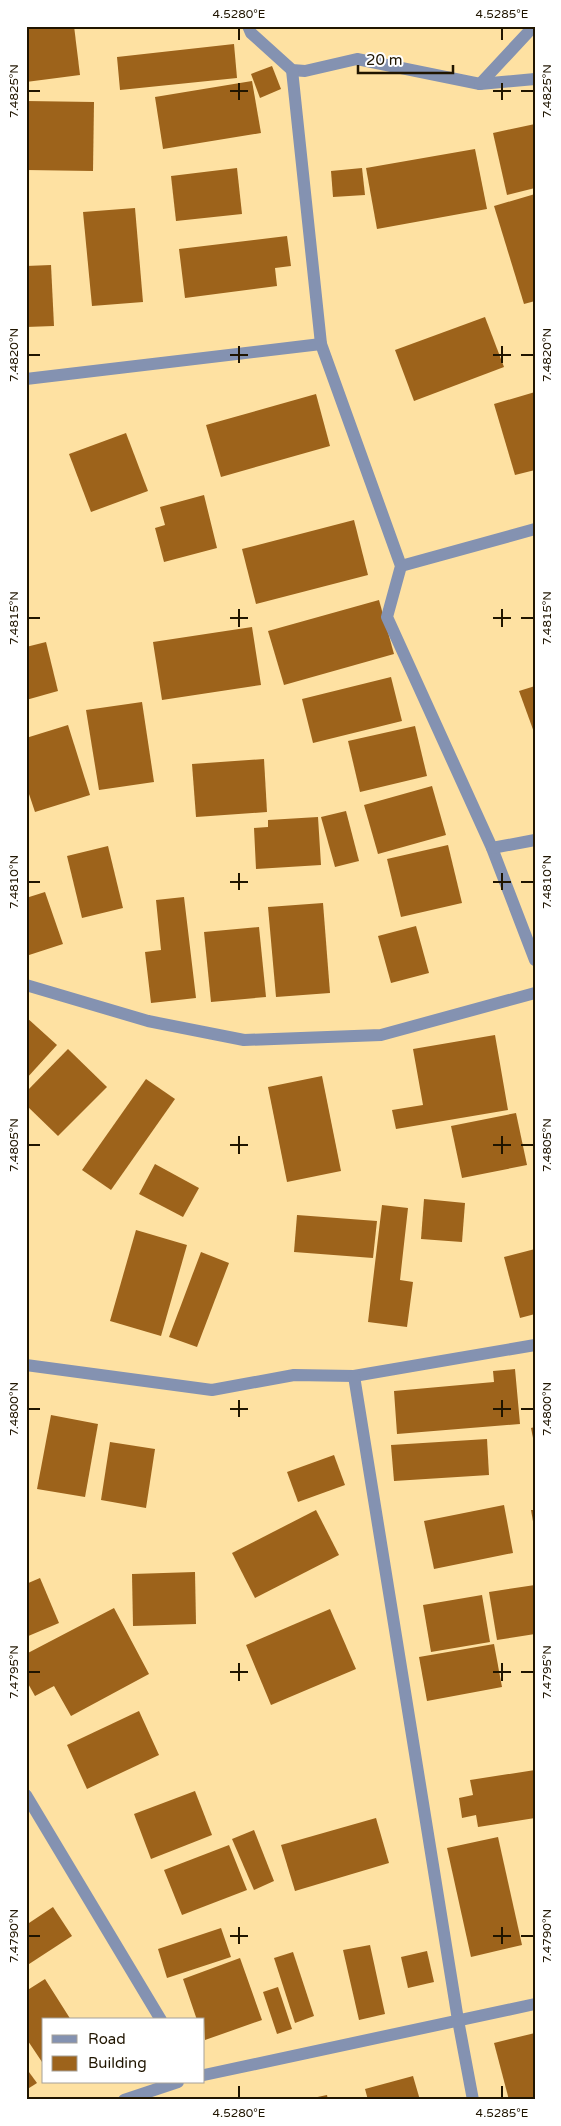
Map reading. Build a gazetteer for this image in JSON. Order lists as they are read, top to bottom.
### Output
{
  "legend": ["Road", "Building"],
  "scale_bar": "20 m",
  "coordinates": [
    "4.5280°E",
    "4.5285°E",
    "7.4825°N",
    "7.4820°N",
    "7.4815°N",
    "7.4810°N",
    "7.4805°N",
    "7.4800°N",
    "7.4795°N",
    "7.4790°N"
  ]
}
